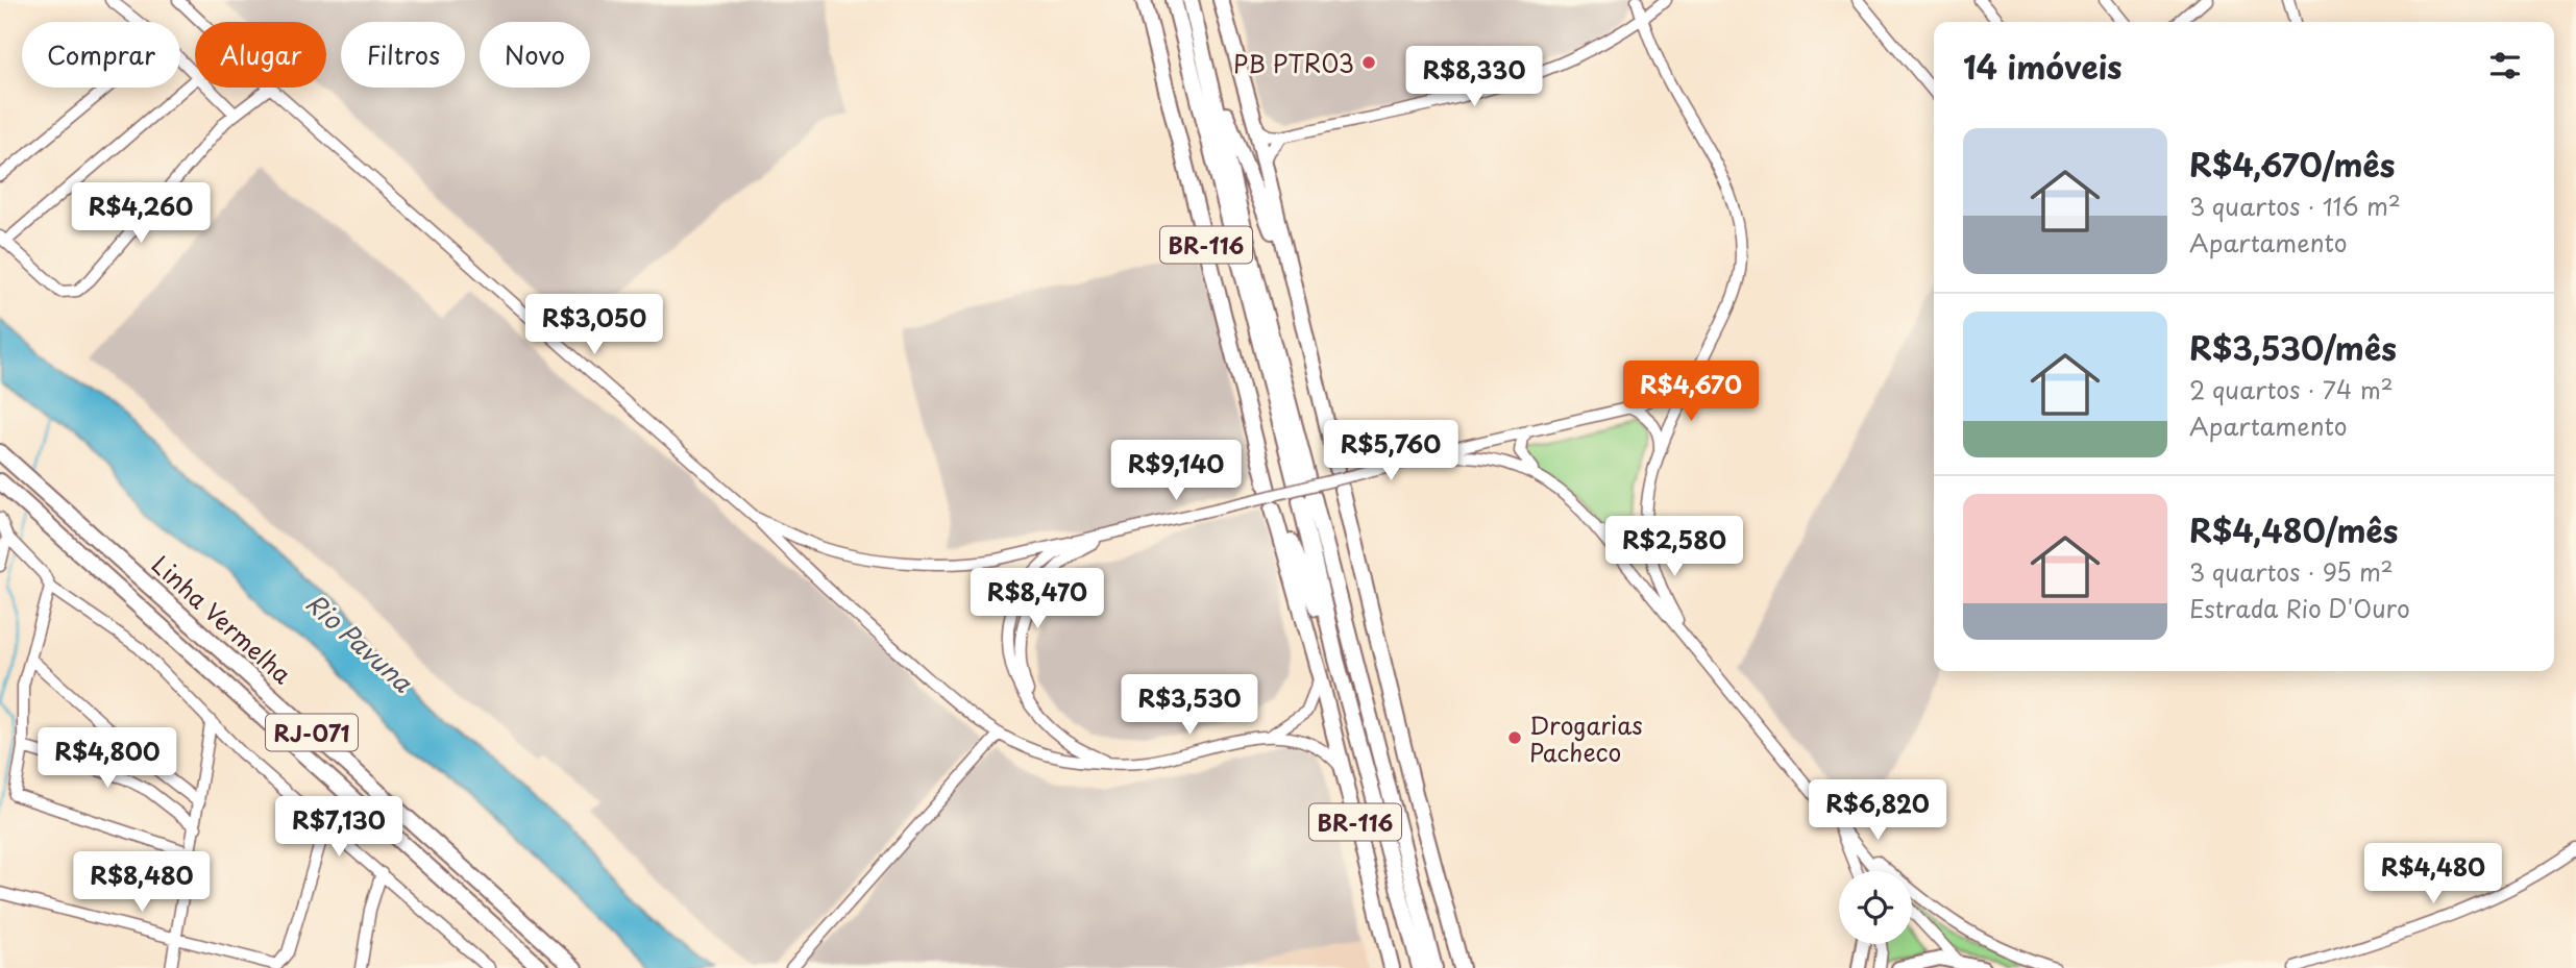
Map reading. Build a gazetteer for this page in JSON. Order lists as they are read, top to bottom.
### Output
{
  "streets": {
    "highway": ["BR-116", "Linha Vermelha", "RJ-071"]
  },
  "water": ["Rio Pavuna"],
  "places": ["PB PTR03", "Drogarias Pacheco"],
  "page": {
    "chip": [
      "Comprar",
      "Alugar",
      "Filtros",
      "Novo"
    ],
    "heading": "14 imóveis",
    "price": [
      "R$8,330",
      "R$4,260",
      "R$3,050",
      "R$4,670",
      "R$5,760",
      "R$9,140",
      "R$2,580",
      "R$8,470",
      "R$3,530",
      "R$4,800",
      "R$6,820",
      "R$7,130",
      "R$4,480",
      "R$8,480"
    ],
    "list": [
      {
        "name": "R$4,670/mês",
        "note": "3 quartos · 116 m² · Apartamento"
      },
      {
        "name": "R$3,530/mês",
        "note": "2 quartos · 74 m² · Apartamento"
      },
      {
        "name": "R$4,480/mês",
        "note": "3 quartos · 95 m² · Estrada Rio D'Ouro"
      }
    ]
  }
}
